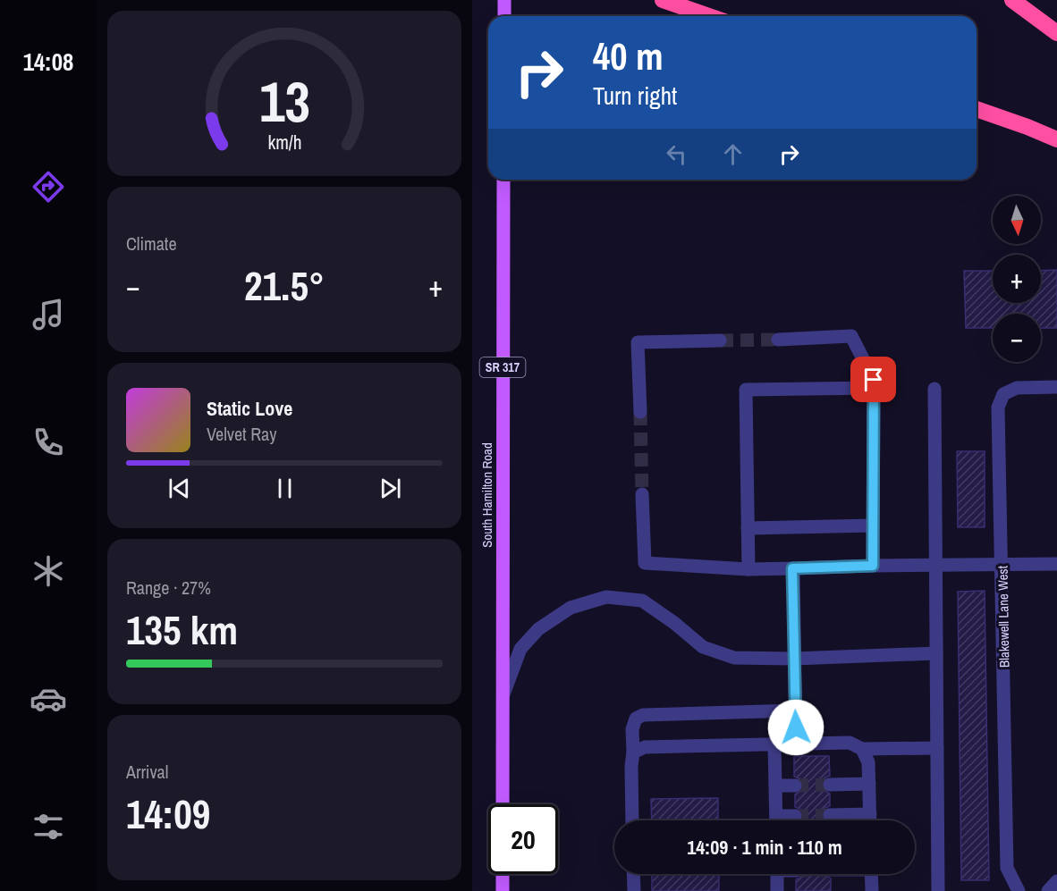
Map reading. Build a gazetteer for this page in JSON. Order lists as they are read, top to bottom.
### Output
{
  "streets": {
    "main road": ["SR 317", "South Hamilton Road"],
    "lane": ["Blakewell Lane West"]
  },
  "north": "bottom",
  "page": {
    "tabs": "14:08",
    "turn": ["40 m", "Turn right"],
    "tile": [
      "Climate",
      ["Range · 27%", "135 km"],
      ["Arrival", "14:09"]
    ],
    "map_buttons": ["+", "−"],
    "heat": ["−", "21.5°", "+"],
    "song": ["Static Love", "Velvet Ray"],
    "limit": "20",
    "trip": "14:09 · 1 min · 110 m",
    "gauge": ["13", "km/h"]
  }
}
